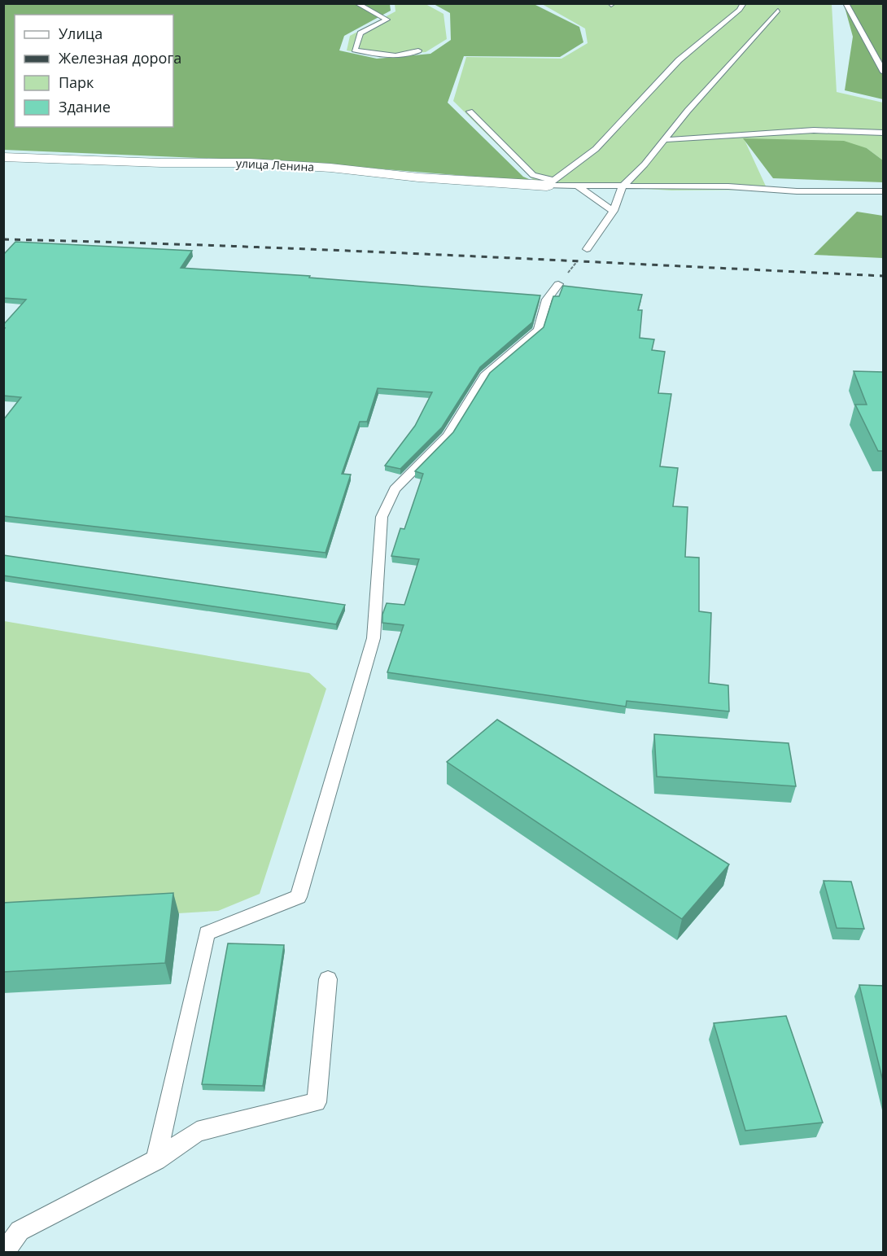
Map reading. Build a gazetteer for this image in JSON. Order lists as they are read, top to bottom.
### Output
{
  "streets": {
    "street": ["улица Ленина"]
  },
  "legend": [
    "Улица",
    "Железная дорога",
    "Парк",
    "Здание"
  ]
}
